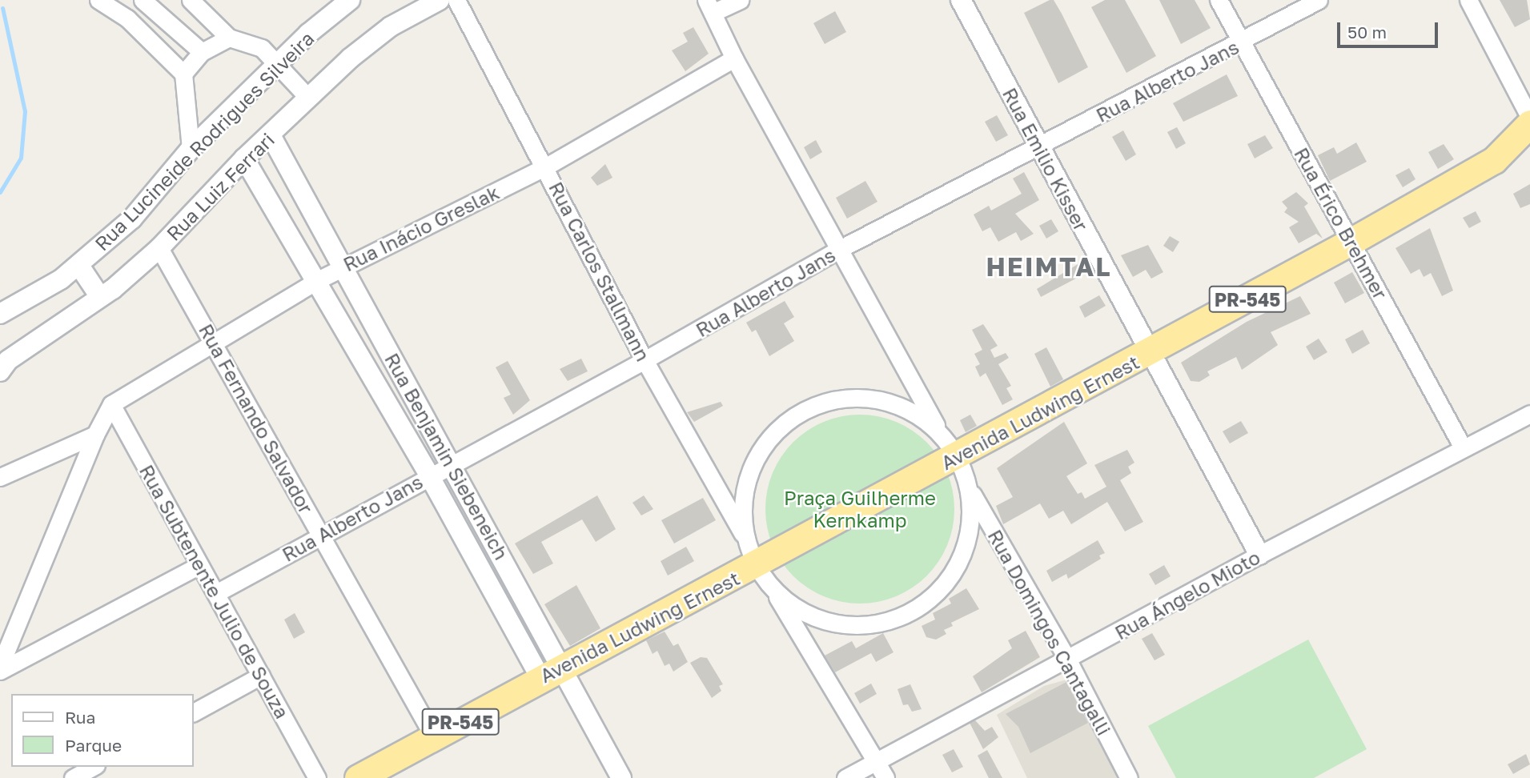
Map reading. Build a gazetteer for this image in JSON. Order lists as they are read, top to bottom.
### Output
{
  "streets": {
    "highway": ["PR-545", "Avenida Ludwing Ernest"],
    "street": [
      "Rua Alberto Jans",
      "Rua Lucineide Rodrigues Silveira",
      "Rua Emilio Kisser",
      "Rua Luiz Ferrari",
      "Rua Érico Brehmer",
      "Rua Inácio Greslak",
      "Rua Carlos Stallmann",
      "Rua Fernando Salvador",
      "Rua Benjamin Siebeneich",
      "Rua Subtenente Julio de Souza",
      "Rua Ángelo Mioto",
      "Rua Domingos Cantagalli"
    ]
  },
  "crossings": [
    ["Rua Alberto Jans", "Rua Emilio Kisser"],
    ["Rua Alberto Jans", "Rua Érico Brehmer"],
    ["Rua Alberto Jans", "Rua Carlos Stallmann"],
    ["Rua Alberto Jans", "Rua Fernando Salvador"],
    ["Rua Alberto Jans", "Rua Benjamin Siebeneich"],
    ["Rua Alberto Jans", "Rua Subtenente Julio de Souza"],
    ["Rua Emilio Kisser", "Avenida Ludwing Ernest"],
    ["Rua Emilio Kisser", "Rua Ángelo Mioto"],
    ["Rua Luiz Ferrari", "Rua Fernando Salvador"],
    ["Rua Luiz Ferrari", "Rua Benjamin Siebeneich"],
    ["Rua Érico Brehmer", "Avenida Ludwing Ernest"],
    ["Rua Érico Brehmer", "Rua Ángelo Mioto"],
    ["Rua Inácio Greslak", "Rua Carlos Stallmann"],
    ["Rua Inácio Greslak", "Rua Fernando Salvador"],
    ["Rua Inácio Greslak", "Rua Benjamin Siebeneich"],
    ["Rua Inácio Greslak", "Rua Subtenente Julio de Souza"],
    ["Avenida Ludwing Ernest", "Rua Fernando Salvador"],
    ["Avenida Ludwing Ernest", "Rua Benjamin Siebeneich"],
    ["Avenida Ludwing Ernest", "Rua Domingos Cantagalli"],
    ["Rua Ángelo Mioto", "Rua Domingos Cantagalli"]
  ],
  "districts": ["HEIMTAL"],
  "parks": ["Praça Guilherme Kernkamp"],
  "legend": ["Rua", "Parque"],
  "scale_bar": "50 m"
}
